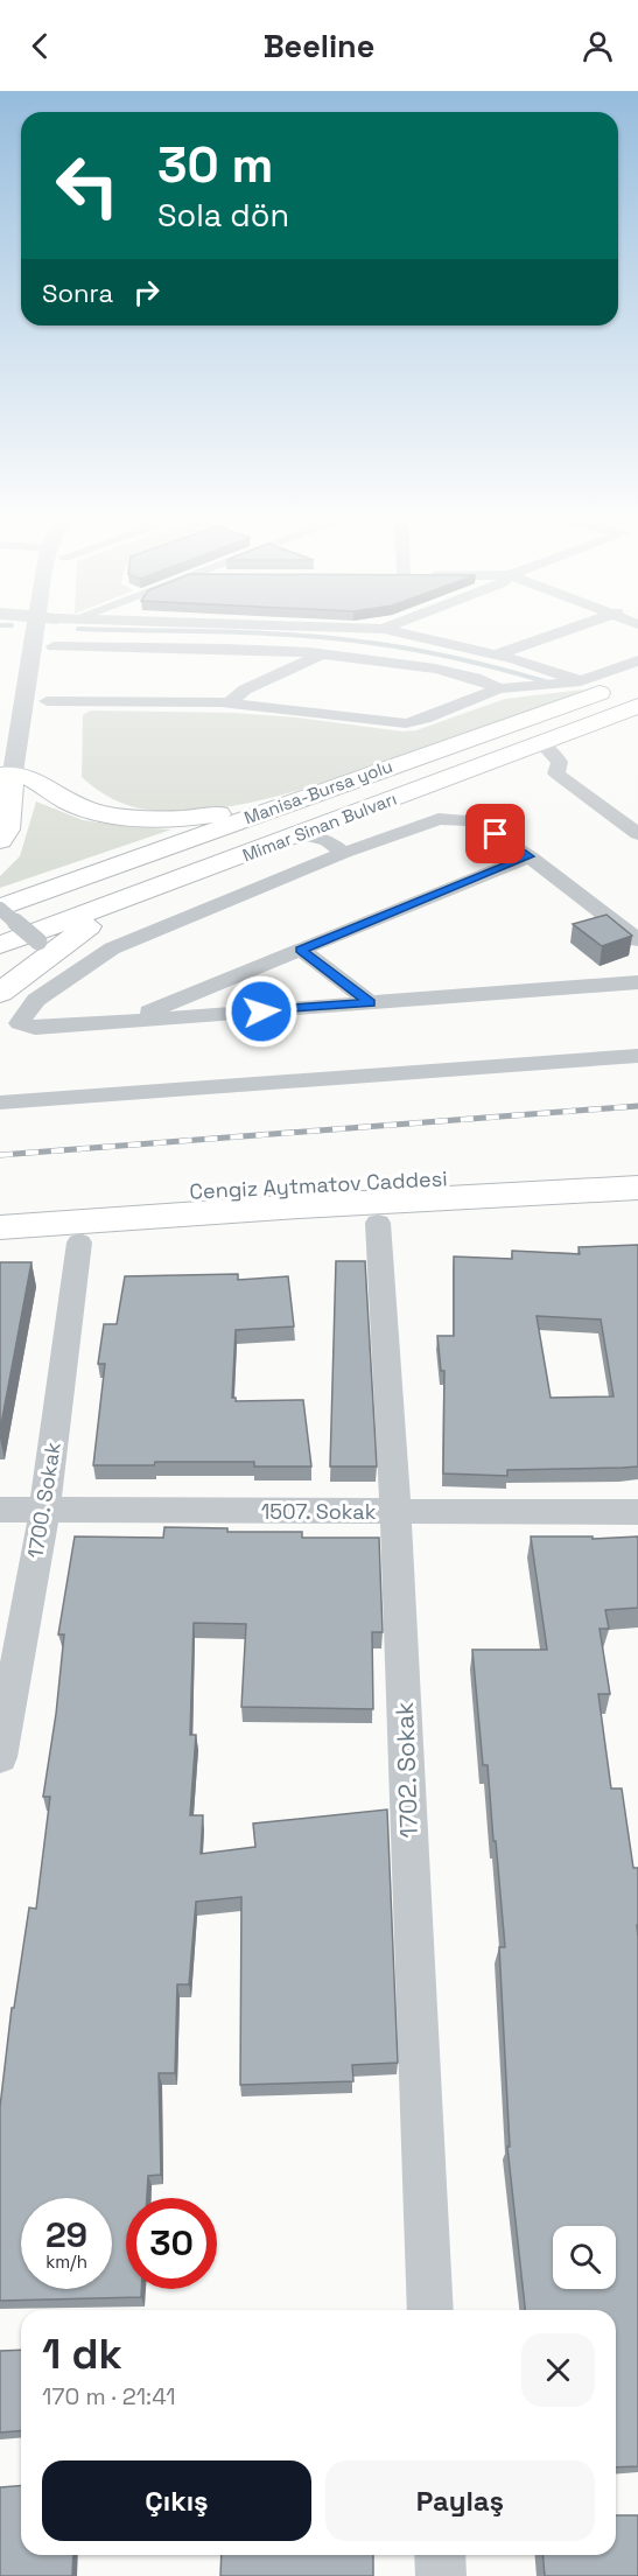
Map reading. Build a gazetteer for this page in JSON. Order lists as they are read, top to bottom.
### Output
{
  "streets": {
    "main road": ["Manisa-Bursa yolu", "Mimar Sinan Bulvarı", "Cengiz Aytmatov Caddesi"],
    "street": ["1700. Sokak", "1507. Sokak", "1702. Sokak"]
  },
  "crossings": [
    ["1700. Sokak", "1507. Sokak"],
    ["1507. Sokak", "1702. Sokak"]
  ],
  "page": {
    "header": "Beeline",
    "turn": ["30 m", "Sola dön"],
    "then": "Sonra",
    "speed": "29 km/h",
    "limit": "30",
    "heading": ["1 dk", "170 m · 21:41"],
    "buttons": ["Çıkış", "Paylaş"]
  }
}
